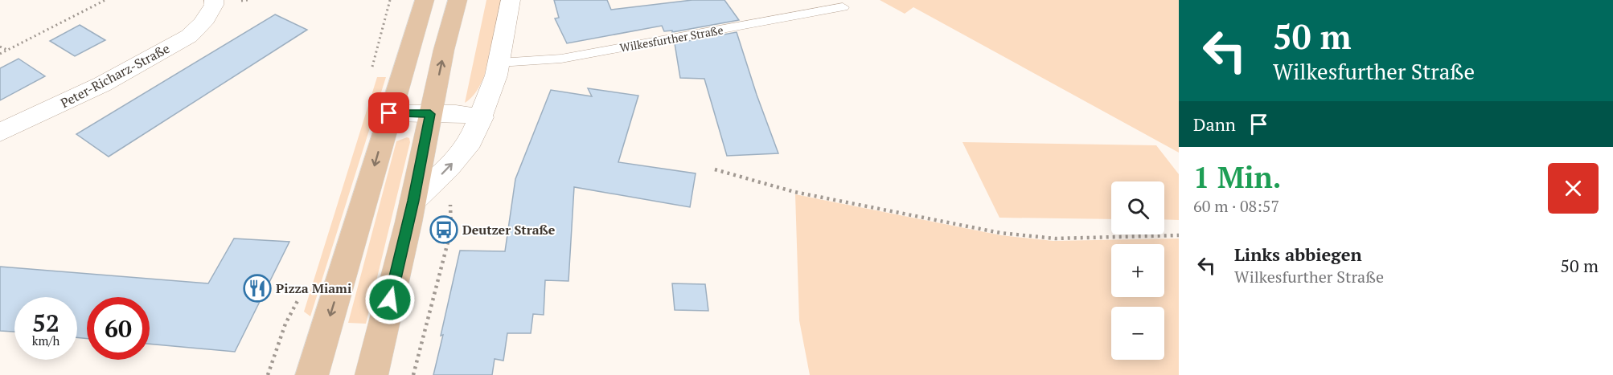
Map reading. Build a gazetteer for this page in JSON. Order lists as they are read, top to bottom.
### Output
{
  "streets": {
    "street": ["Peter-Richarz-Straße"],
    "lane": ["Wilkesfurther Straße"]
  },
  "places": {
    "bus stop": ["Deutzer Straße"],
    "restaurant": ["Pizza Miami"]
  },
  "page": {
    "turn": ["50 m", "Wilkesfurther Straße"],
    "then": "Dann",
    "heading": ["1 Min.", "60 m · 08:57"],
    "map_buttons": ["+", "−"],
    "list": [
      {
        "name": "Links abbiegen",
        "note": "Wilkesfurther Straße",
        "value": "50 m"
      }
    ],
    "speed": "52 km/h",
    "limit": "60"
  }
}
